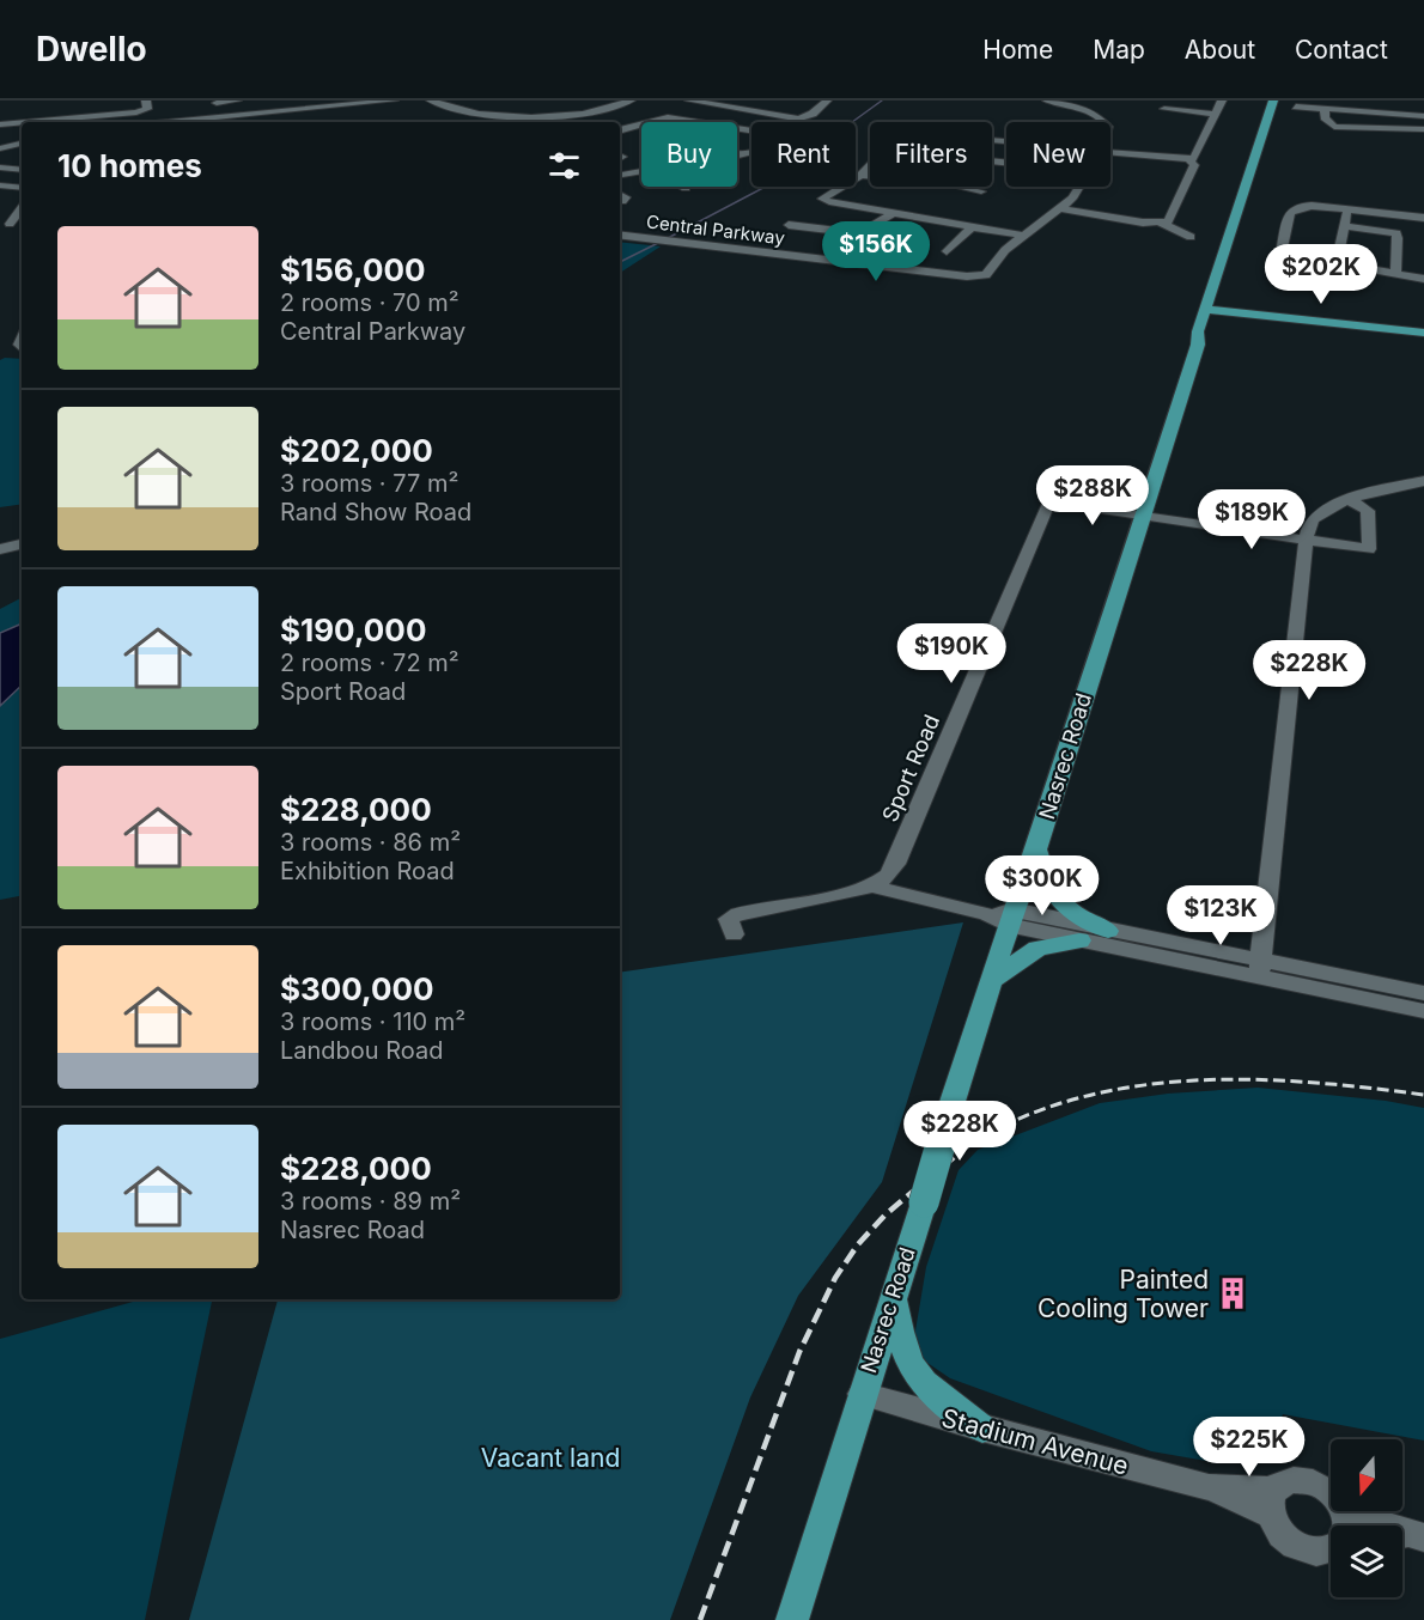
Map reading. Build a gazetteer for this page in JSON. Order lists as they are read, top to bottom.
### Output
{
  "streets": {
    "main road": ["Nasrec Road"],
    "street": ["Central Parkway", "Sport Road", "Stadium Avenue"]
  },
  "crossings": [
    ["Nasrec Road", "Sport Road"],
    ["Nasrec Road", "Stadium Avenue"]
  ],
  "parks": ["Vacant land"],
  "places": {
    "building": ["Painted Cooling Tower"]
  },
  "north": "bottom",
  "page": {
    "header": "Dwello",
    "nav": [
      "Home",
      "Map",
      "About",
      "Contact"
    ],
    "chip": [
      "Buy",
      "Rent",
      "Filters",
      "New"
    ],
    "heading": "10 homes",
    "list": [
      {
        "name": "$156,000",
        "note": "2 rooms · 70 m² · Central Parkway"
      },
      {
        "name": "$202,000",
        "note": "3 rooms · 77 m² · Rand Show Road"
      },
      {
        "name": "$190,000",
        "note": "2 rooms · 72 m² · Sport Road"
      },
      {
        "name": "$228,000",
        "note": "3 rooms · 86 m² · Exhibition Road"
      },
      {
        "name": "$300,000",
        "note": "3 rooms · 110 m² · Landbou Road"
      },
      {
        "name": "$228,000",
        "note": "3 rooms · 89 m² · Nasrec Road"
      }
    ],
    "price": [
      "$156K",
      "$202K",
      "$288K",
      "$189K",
      "$190K",
      "$228K",
      "$300K",
      "$123K",
      "$228K",
      "$225K"
    ]
  }
}
